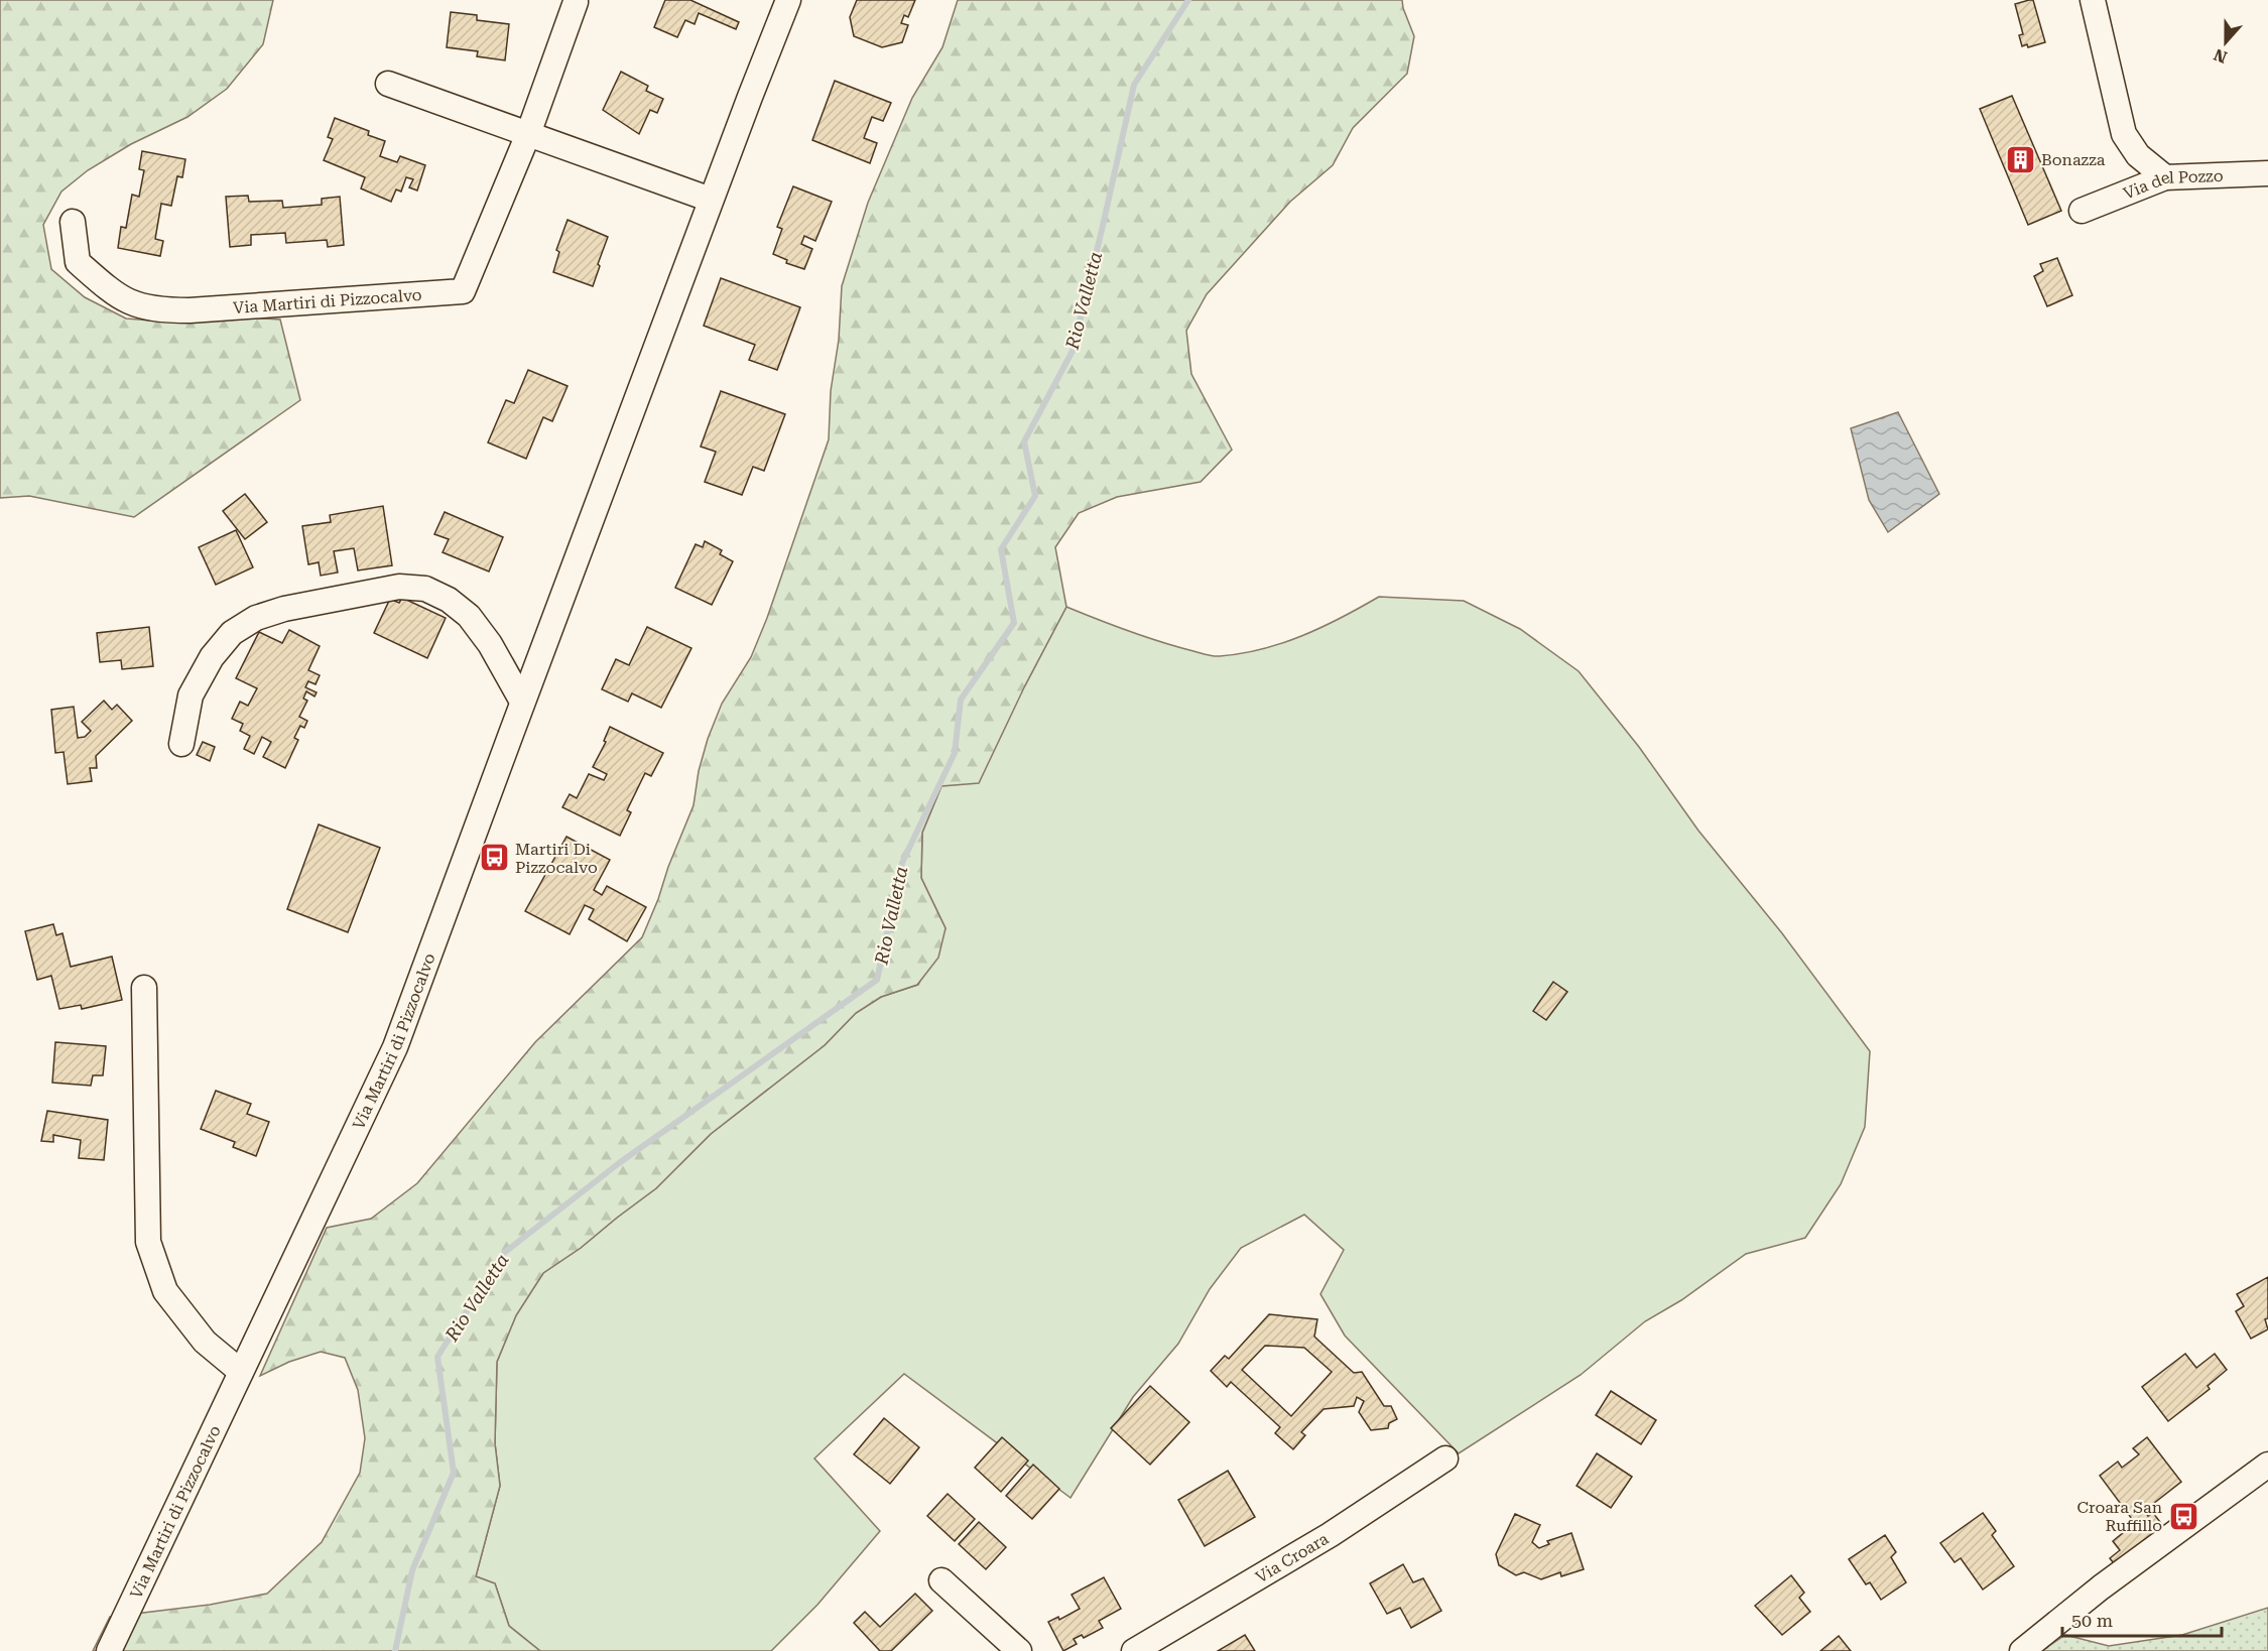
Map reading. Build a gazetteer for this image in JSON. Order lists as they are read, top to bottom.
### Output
{
  "streets": {
    "street": ["Via del Pozzo", "Via Martiri di Pizzocalvo", "Via Croara"]
  },
  "water": ["Rio Valletta"],
  "places": {
    "building": ["Bonazza"],
    "bus stop": ["Martiri Di Pizzocalvo", "Croara San Ruffillo"]
  },
  "scale_bar": "50 m",
  "north": "bottom"
}
